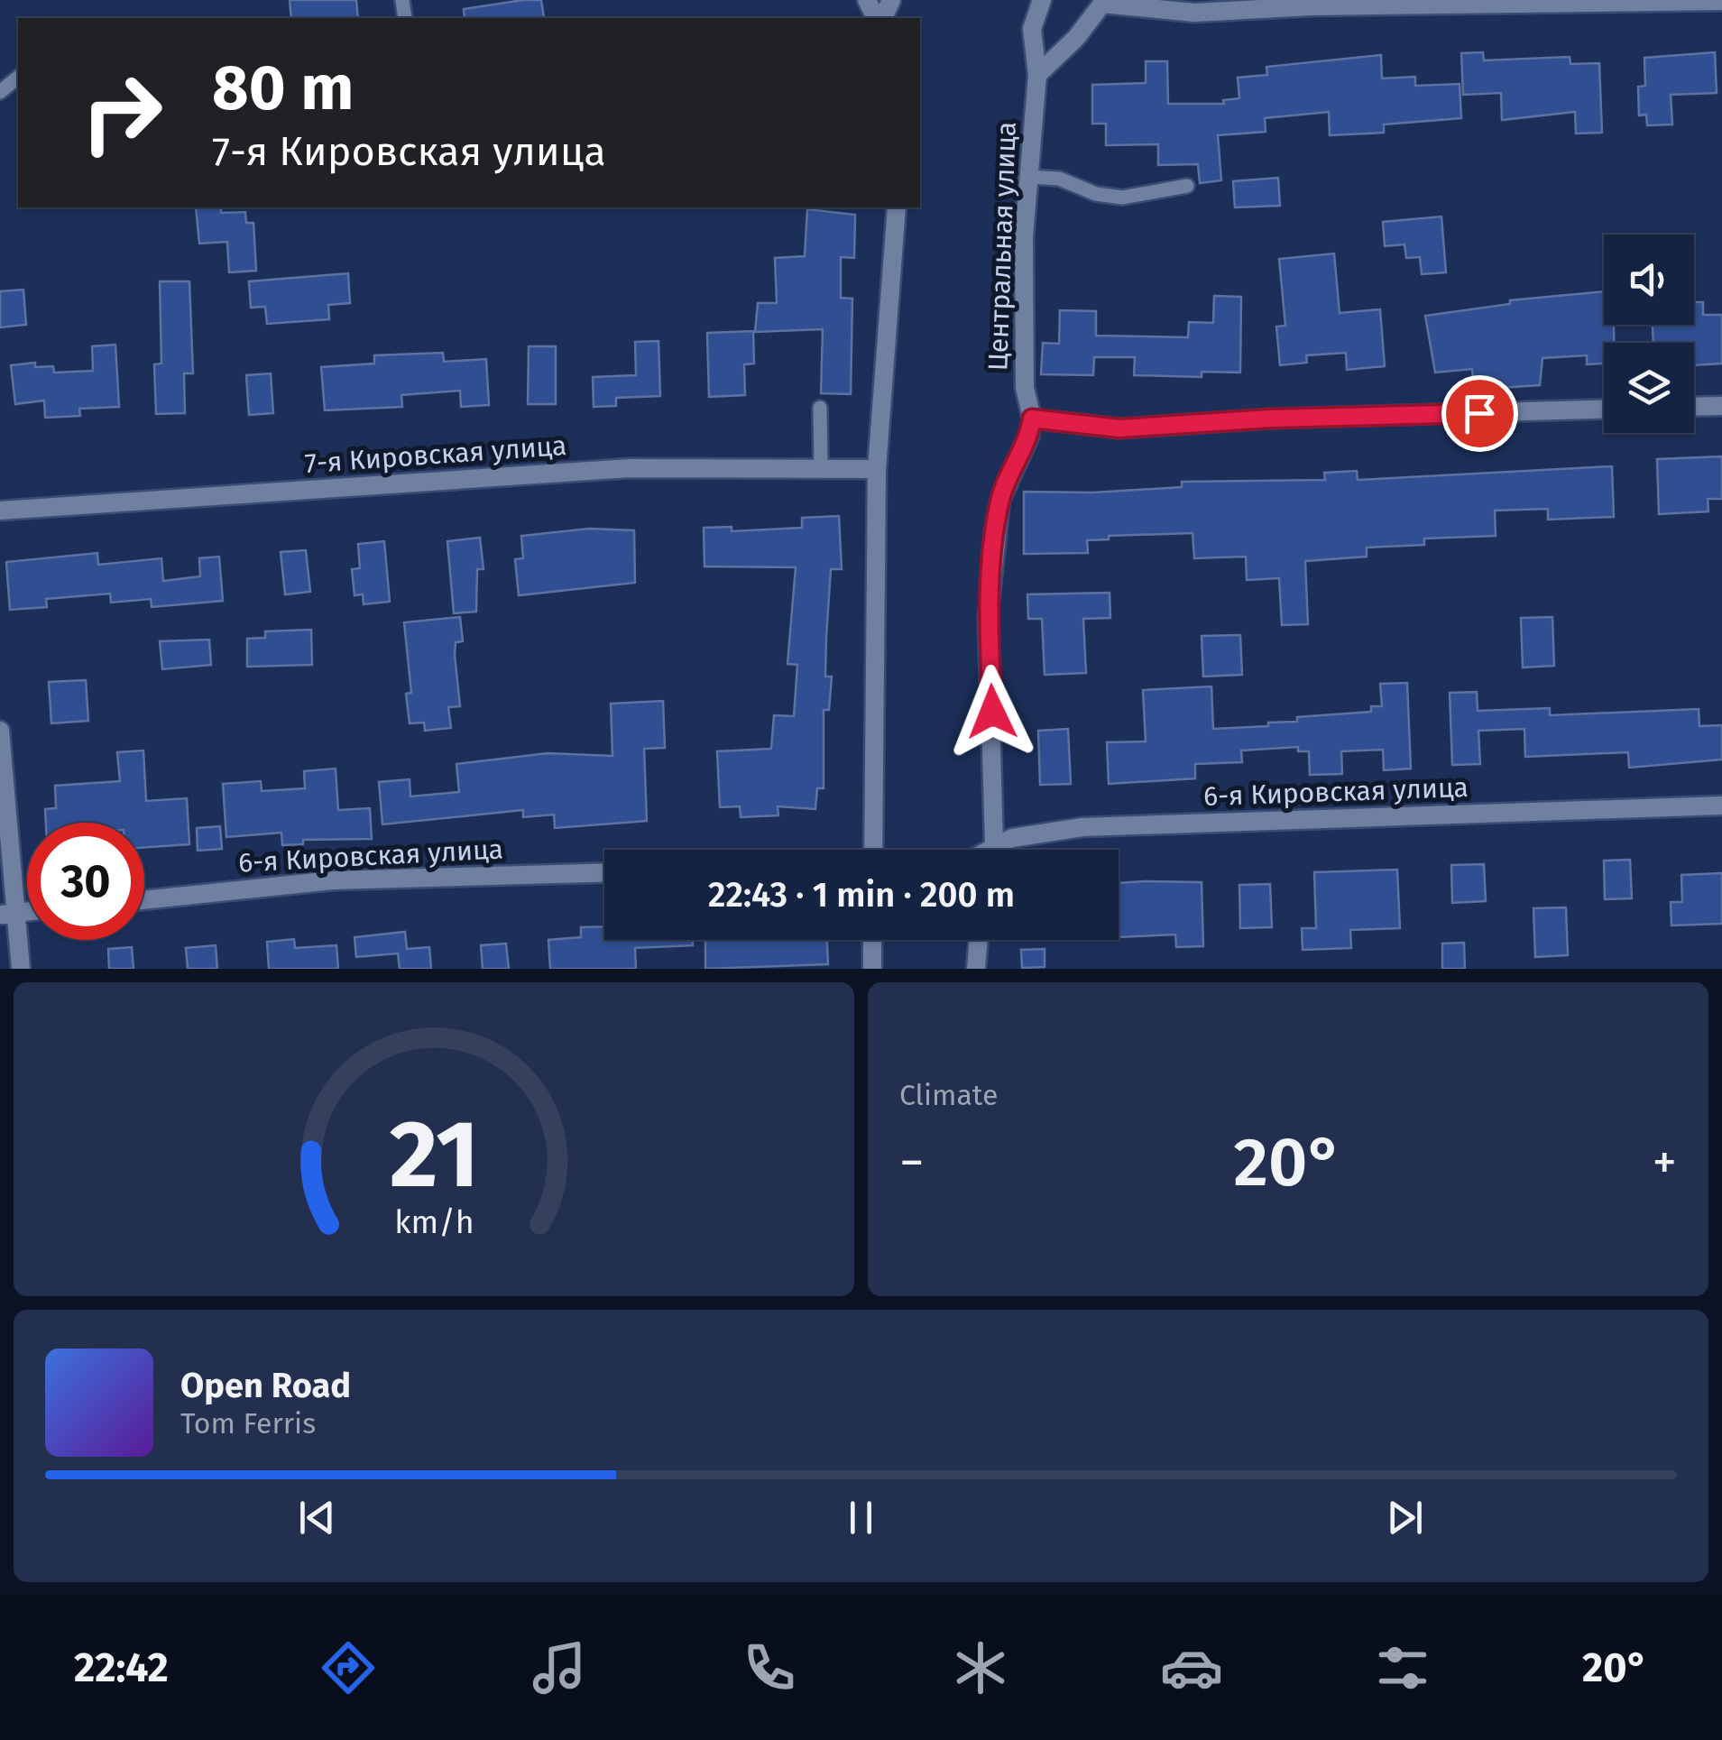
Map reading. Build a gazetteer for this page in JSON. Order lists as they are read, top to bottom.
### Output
{
  "streets": {
    "street": ["Центральная улица", "7-я Кировская улица", "6-я Кировская улица"]
  },
  "crossings": [
    ["Центральная улица", "6-я Кировская улица"]
  ],
  "page": {
    "turn": ["80 m", "7-я Кировская улица"],
    "limit": "30",
    "trip": "22:43 · 1 min · 200 m",
    "tile": "Climate",
    "heat": ["−", "20°", "+"],
    "song": ["Open Road", "Tom Ferris"],
    "tabs": ["22:42", "20°"],
    "gauge": ["21", "km/h"]
  }
}
